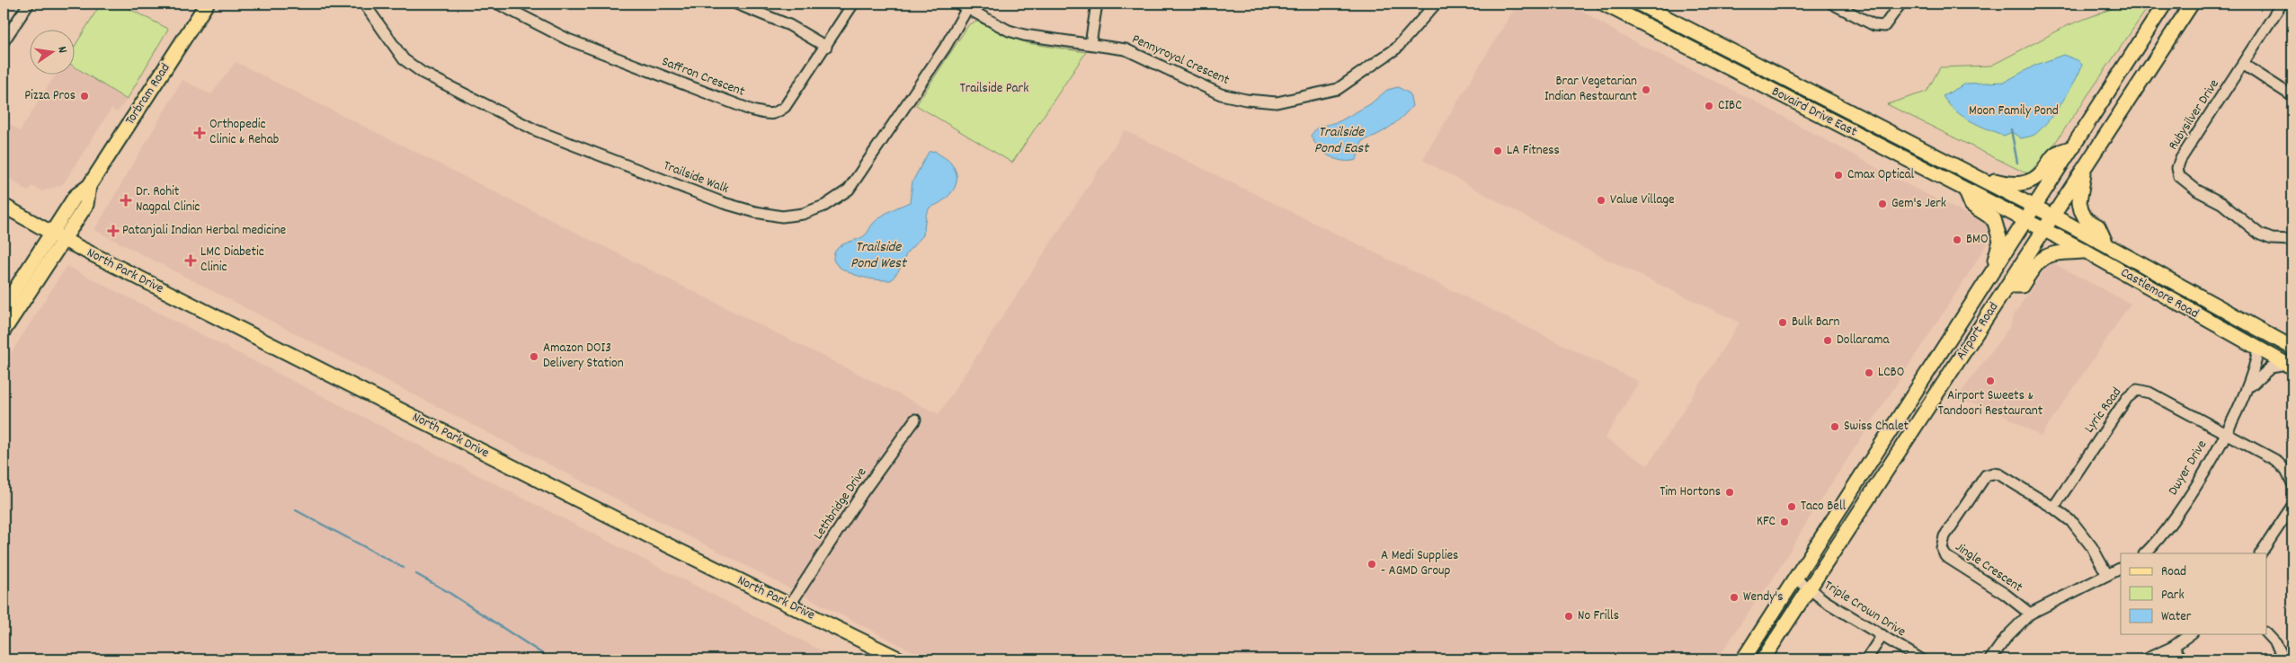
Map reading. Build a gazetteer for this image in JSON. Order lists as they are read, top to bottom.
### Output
{
  "streets": {
    "main road": [
      "Torbram Road",
      "Bovaird Drive East",
      "North Park Drive",
      "Castlemore Road",
      "Airport Road"
    ],
    "street": [
      "Pennyroyal Crescent",
      "Saffron Crescent",
      "Rubysilver Drive",
      "Trailside Walk",
      "Lyric Road",
      "Dwyer Drive",
      "Lethbridge Drive",
      "Jingle Crescent",
      "Triple Crown Drive"
    ]
  },
  "crossings": [
    ["Pennyroyal Crescent", "Trailside Walk"],
    ["Torbram Road", "North Park Drive"],
    ["Bovaird Drive East", "Castlemore Road"],
    ["Bovaird Drive East", "Airport Road"],
    ["North Park Drive", "Lethbridge Drive"],
    ["Castlemore Road", "Airport Road"],
    ["Castlemore Road", "Dwyer Drive"],
    ["Airport Road", "Triple Crown Drive"],
    ["Lyric Road", "Dwyer Drive"],
    ["Lyric Road", "Jingle Crescent"]
  ],
  "water": ["Trailside Pond East", "Trailside Pond West"],
  "parks": ["Trailside Park", "Moon Family Pond"],
  "places": {
    "other": [
      "Brar Vegetarian Indian Restaurant",
      "Pizza Pros",
      "CIBC",
      "LA Fitness",
      "Cmax Optical",
      "Value Village",
      "Gem's Jerk",
      "BMO",
      "Bulk Barn",
      "Dollarama",
      "Amazon DOI3 Delivery Station",
      "LCBO",
      "Airport Sweets & Tandoori Restaurant",
      "Swiss Chalet",
      "Tim Hortons",
      "Taco Bell",
      "KFC",
      "A Medi Supplies - AGMD Group",
      "Wendy's",
      "No Frills"
    ],
    "health": [
      "Orthopedic Clinic & Rehab",
      "Dr. Rohit Nagpal Clinic",
      "Patanjali Indian Herbal medicine",
      "LMC Diabetic Clinic"
    ]
  },
  "legend": ["Road", "Park", "Water"],
  "north": "right"
}
